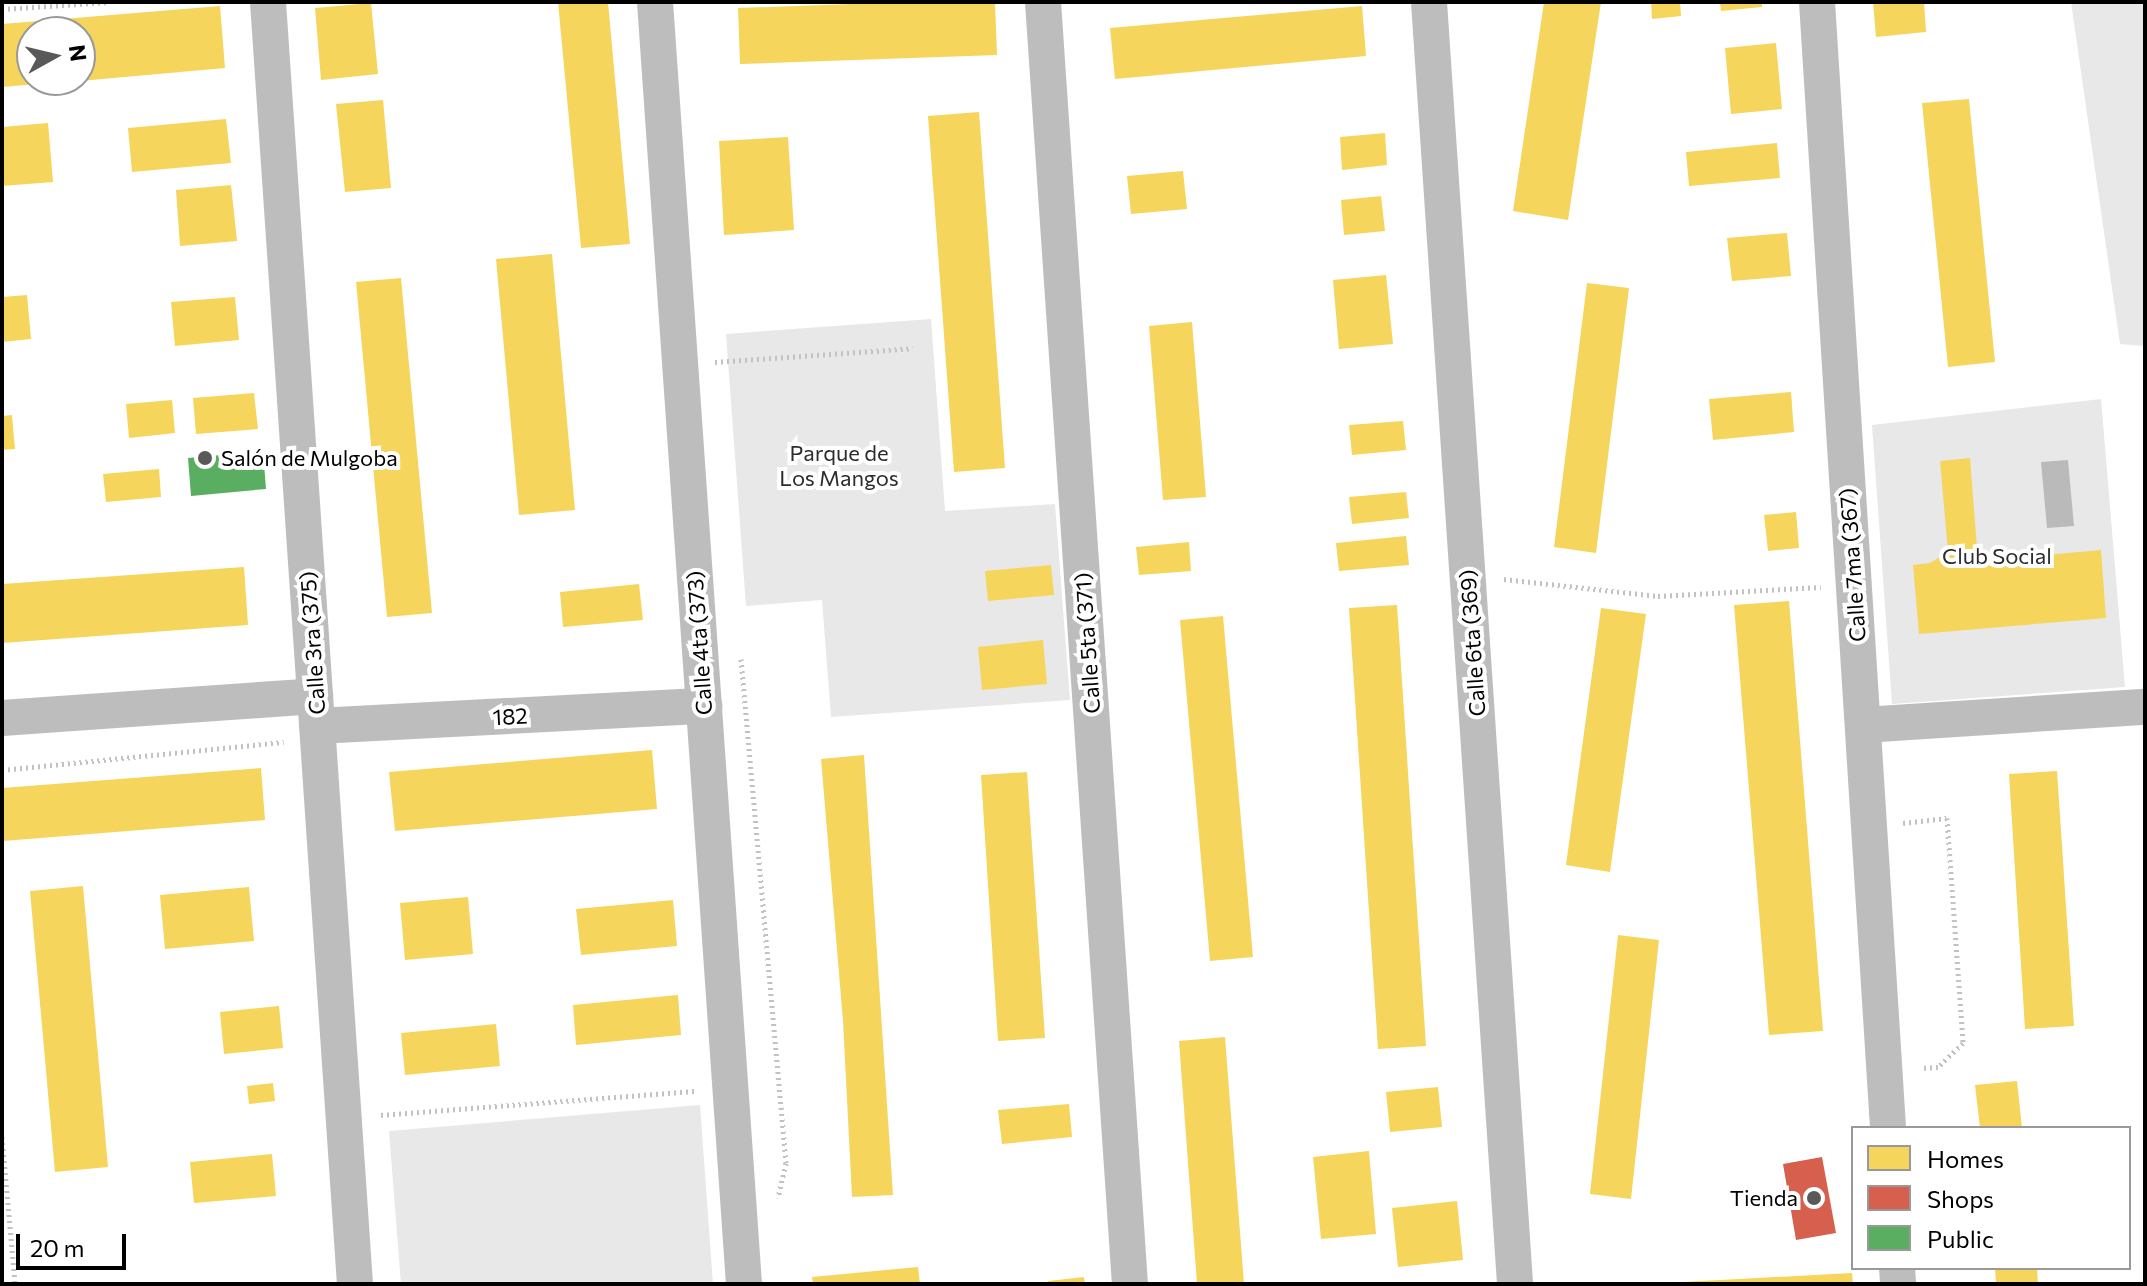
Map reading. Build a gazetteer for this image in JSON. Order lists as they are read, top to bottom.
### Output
{
  "streets": {
    "street": [
      "Calle 7ma (367)",
      "Calle 3ra (375)",
      "Calle 4ta (373)",
      "Calle 5ta (371)",
      "Calle 6ta (369)",
      "182"
    ]
  },
  "crossings": [
    ["Calle 3ra (375)", "182"],
    ["Calle 4ta (373)", "182"]
  ],
  "parks": ["Parque de Los Mangos", "Club Social"],
  "places": ["Salón de Mulgoba", "Tienda"],
  "legend": ["Homes", "Shops", "Public"],
  "scale_bar": "20 m",
  "north": "right"
}
